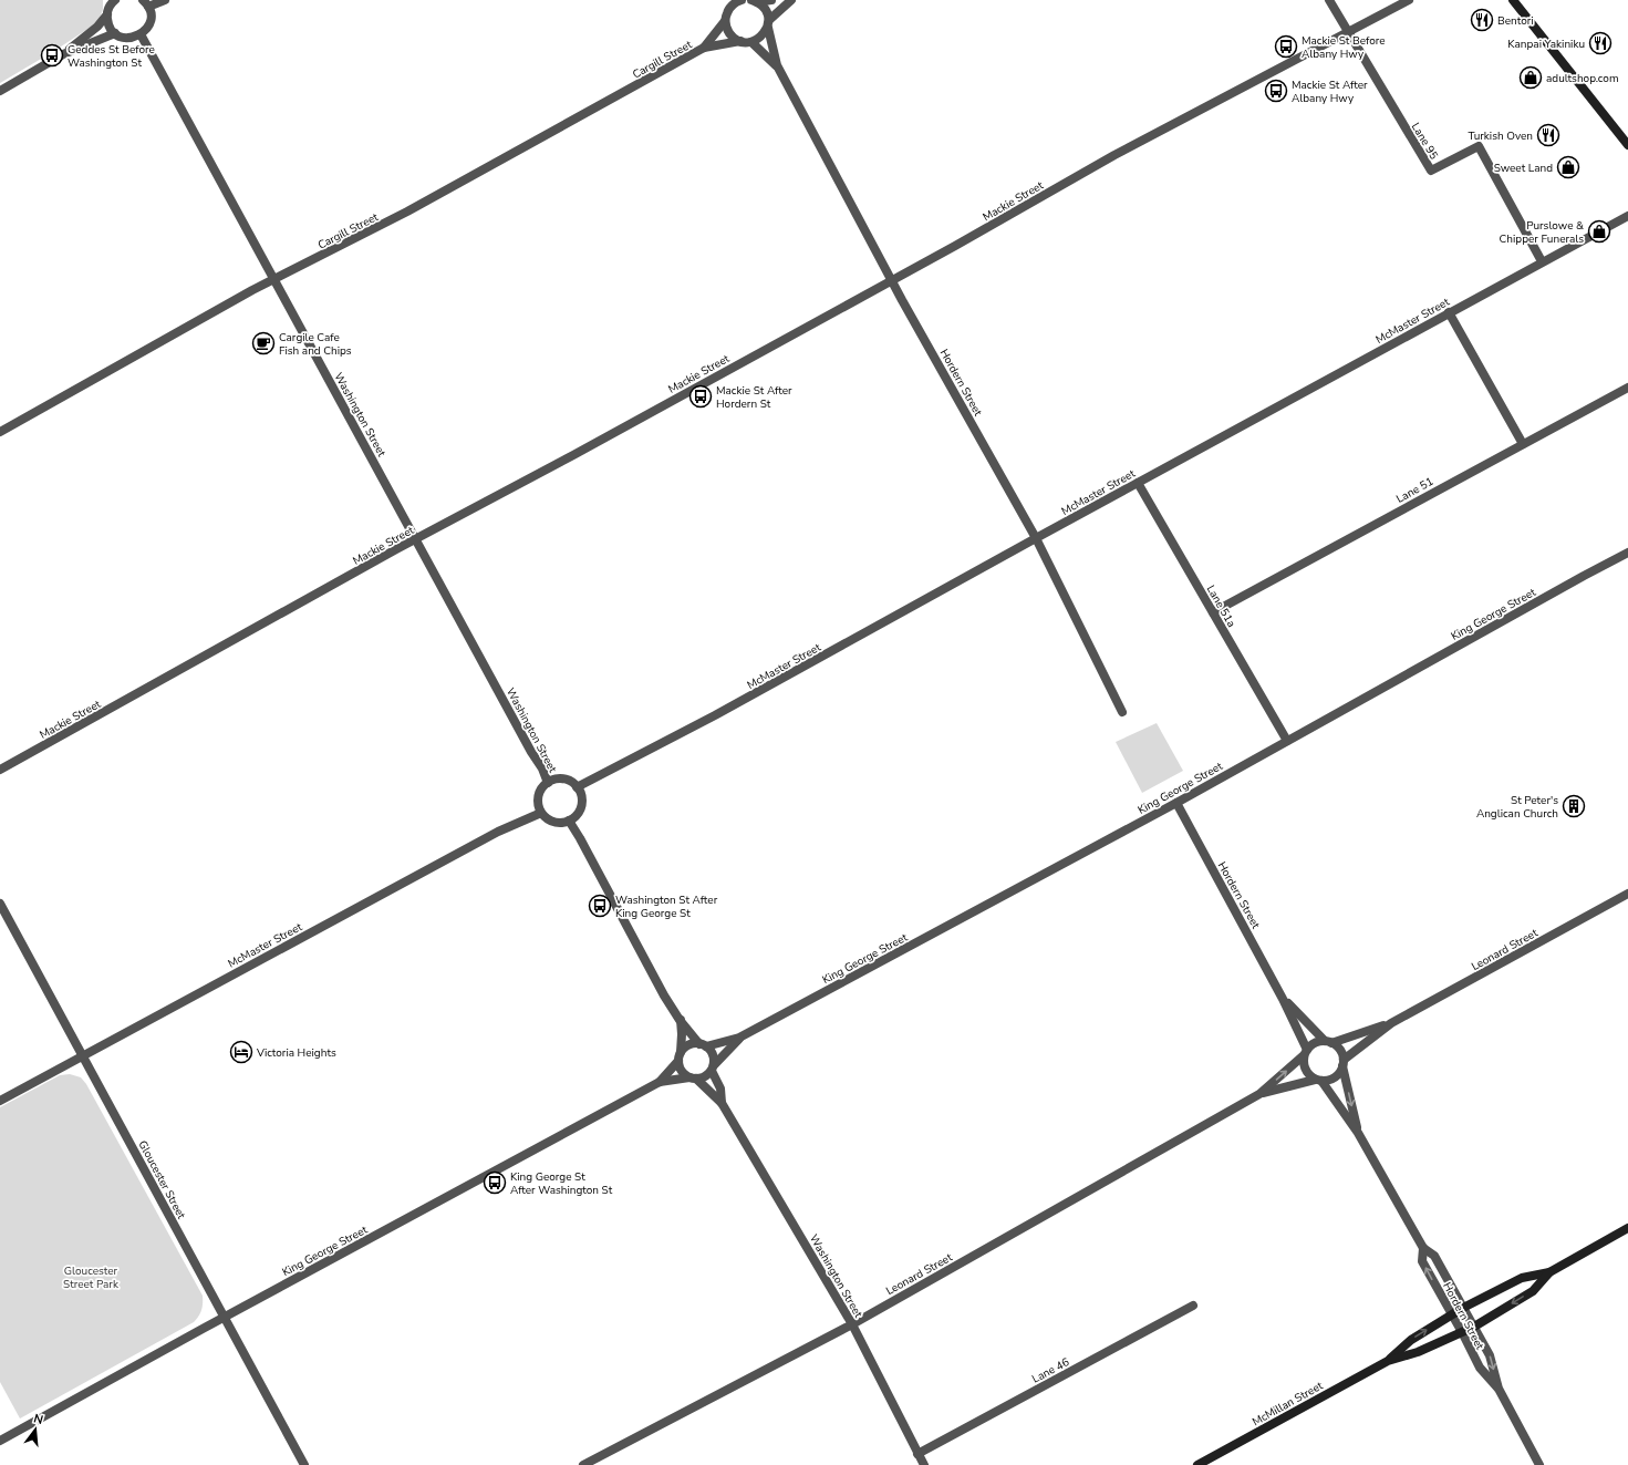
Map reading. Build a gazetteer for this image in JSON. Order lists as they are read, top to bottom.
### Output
{
  "streets": {
    "main road": ["McMillan Street"],
    "street": [
      "Cargill Street",
      "Lane 95",
      "Mackie Street",
      "McMaster Street",
      "Hordern Street",
      "Washington Street",
      "Lane 51",
      "Lane 51a",
      "King George Street",
      "Leonard Street",
      "Gloucester Street",
      "Lane 46"
    ]
  },
  "crossings": [
    ["Cargill Street", "Hordern Street"],
    ["Cargill Street", "Washington Street"],
    ["Lane 95", "Mackie Street"],
    ["Lane 95", "McMaster Street"],
    ["Mackie Street", "Hordern Street"],
    ["Mackie Street", "Washington Street"],
    ["McMaster Street", "Hordern Street"],
    ["McMaster Street", "Washington Street"],
    ["McMaster Street", "Lane 51a"],
    ["McMaster Street", "Gloucester Street"],
    ["Hordern Street", "King George Street"],
    ["Hordern Street", "Leonard Street"],
    ["Hordern Street", "McMillan Street"],
    ["Washington Street", "King George Street"],
    ["Washington Street", "Leonard Street"],
    ["Washington Street", "Lane 46"],
    ["Lane 51", "Lane 51a"],
    ["Lane 51a", "King George Street"],
    ["King George Street", "Gloucester Street"]
  ],
  "parks": ["Gloucester Street Park"],
  "places": {
    "restaurant": ["Bentori", "Kanpai Yakiniku", "Turkish Oven"],
    "bus stop": [
      "Mackie St Before Albany Hwy",
      "Geddes St Before Washington St",
      "Mackie St After Albany Hwy",
      "Mackie St After Hordern St",
      "Washington St After King George St",
      "King George St After Washington St"
    ],
    "shop": ["adultshop.com", "Sweet Land", "Purslowe & Chipper Funerals"],
    "cafe": ["Cargile Cafe Fish and Chips"],
    "building": ["St Peter's Anglican Church"],
    "hotel": ["Victoria Heights"]
  },
  "north": "top"
}
